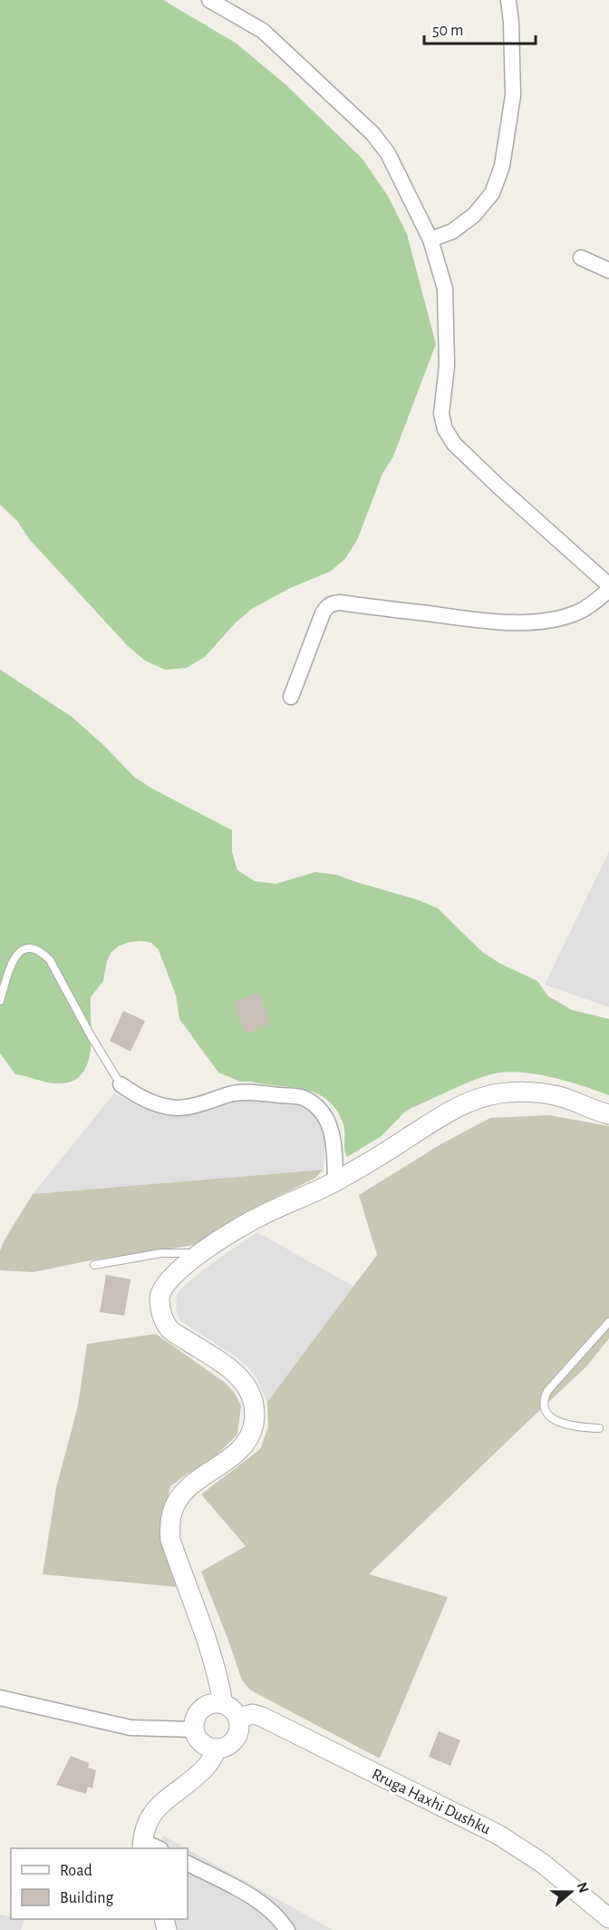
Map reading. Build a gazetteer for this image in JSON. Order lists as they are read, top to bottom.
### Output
{
  "streets": {
    "street": ["Rruga Haxhi Dushku"]
  },
  "legend": ["Road", "Building"],
  "scale_bar": "50 m",
  "north": "right"
}
